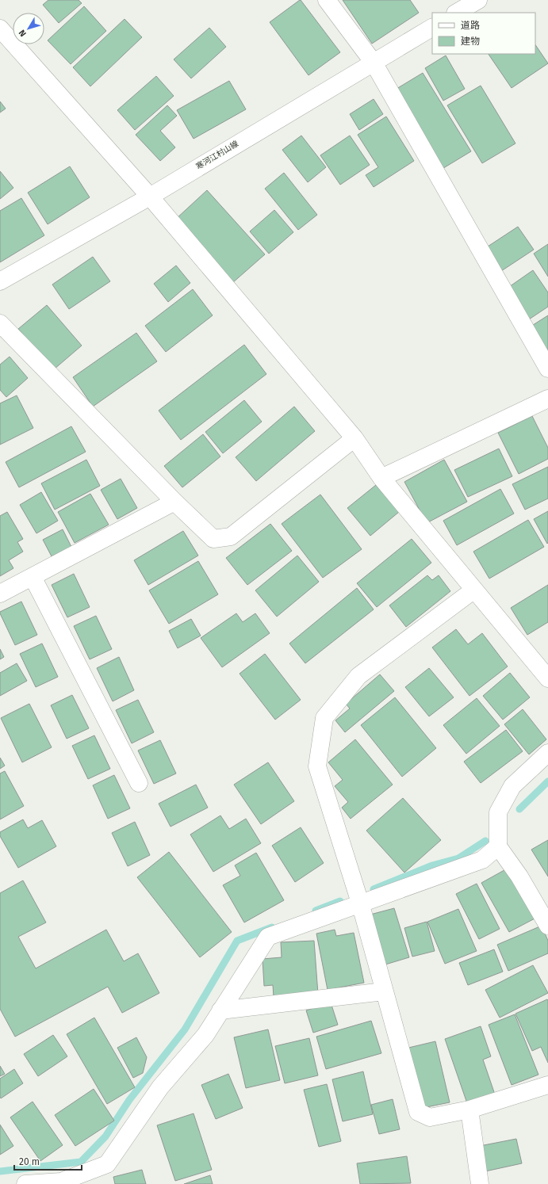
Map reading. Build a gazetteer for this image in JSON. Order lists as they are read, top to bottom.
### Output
{
  "streets": {
    "main road": ["寒河江村山線"]
  },
  "legend": ["道路", "建物"],
  "scale_bar": "20 m",
  "north": "bottom left"
}
